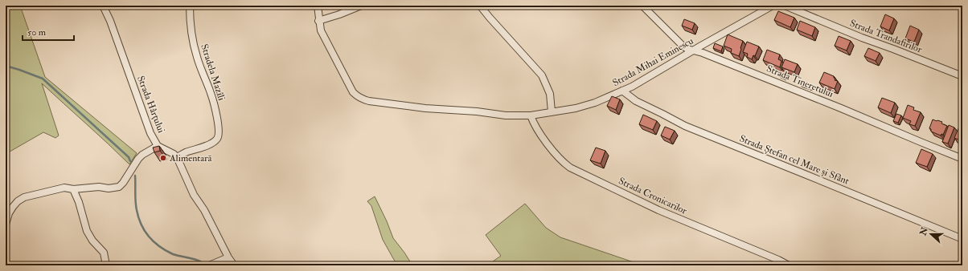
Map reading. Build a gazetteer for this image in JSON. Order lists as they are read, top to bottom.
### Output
{
  "streets": {
    "street": [
      "Strada Trandafirilor",
      "Strada Mihai Eminescu",
      "Stradela Mazîli",
      "Strada Tineretului",
      "Strada Hârțului",
      "Strada Ștefan cel Mare și Sfânt",
      "Strada Cronicarilor"
    ]
  },
  "crossings": [
    ["Strada Mihai Eminescu", "Strada Tineretului"],
    ["Strada Mihai Eminescu", "Strada Ștefan cel Mare și Sfânt"],
    ["Strada Mihai Eminescu", "Strada Cronicarilor"],
    ["Stradela Mazîli", "Strada Hârțului"]
  ],
  "places": ["Alimentară"],
  "scale_bar": "50 m",
  "north": "left"
}
